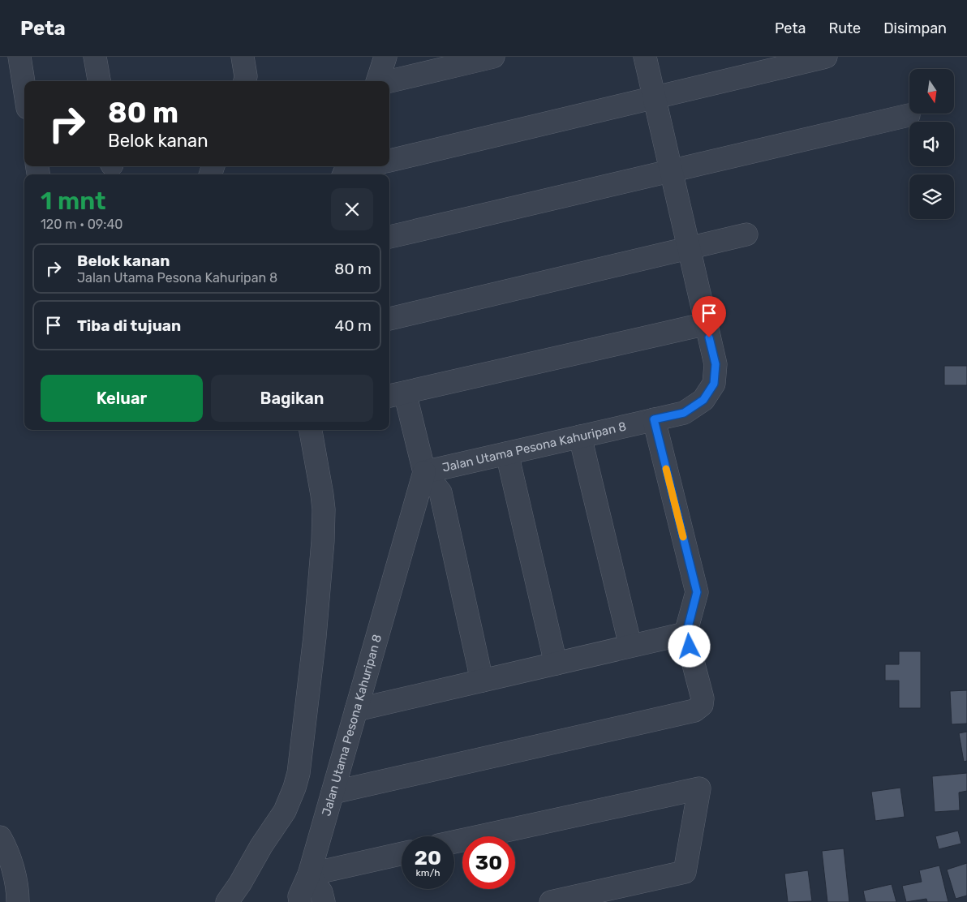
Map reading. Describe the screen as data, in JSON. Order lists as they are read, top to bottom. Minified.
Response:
{"streets":{"street":["Jalan Utama Pesona Kahuripan 8"]},"north":"bottom","page":{"header":"Peta","nav":["Peta","Rute","Disimpan"],"turn":["80 m","Belok kanan"],"heading":["1 mnt","120 m · 09:40"],"list":[{"name":"Belok kanan","note":"Jalan Utama Pesona Kahuripan 8","value":"80 m"},{"name":"Tiba di tujuan","value":"40 m"}],"buttons":["Keluar","Bagikan"],"speed":"20 km/h","limit":"30"}}
